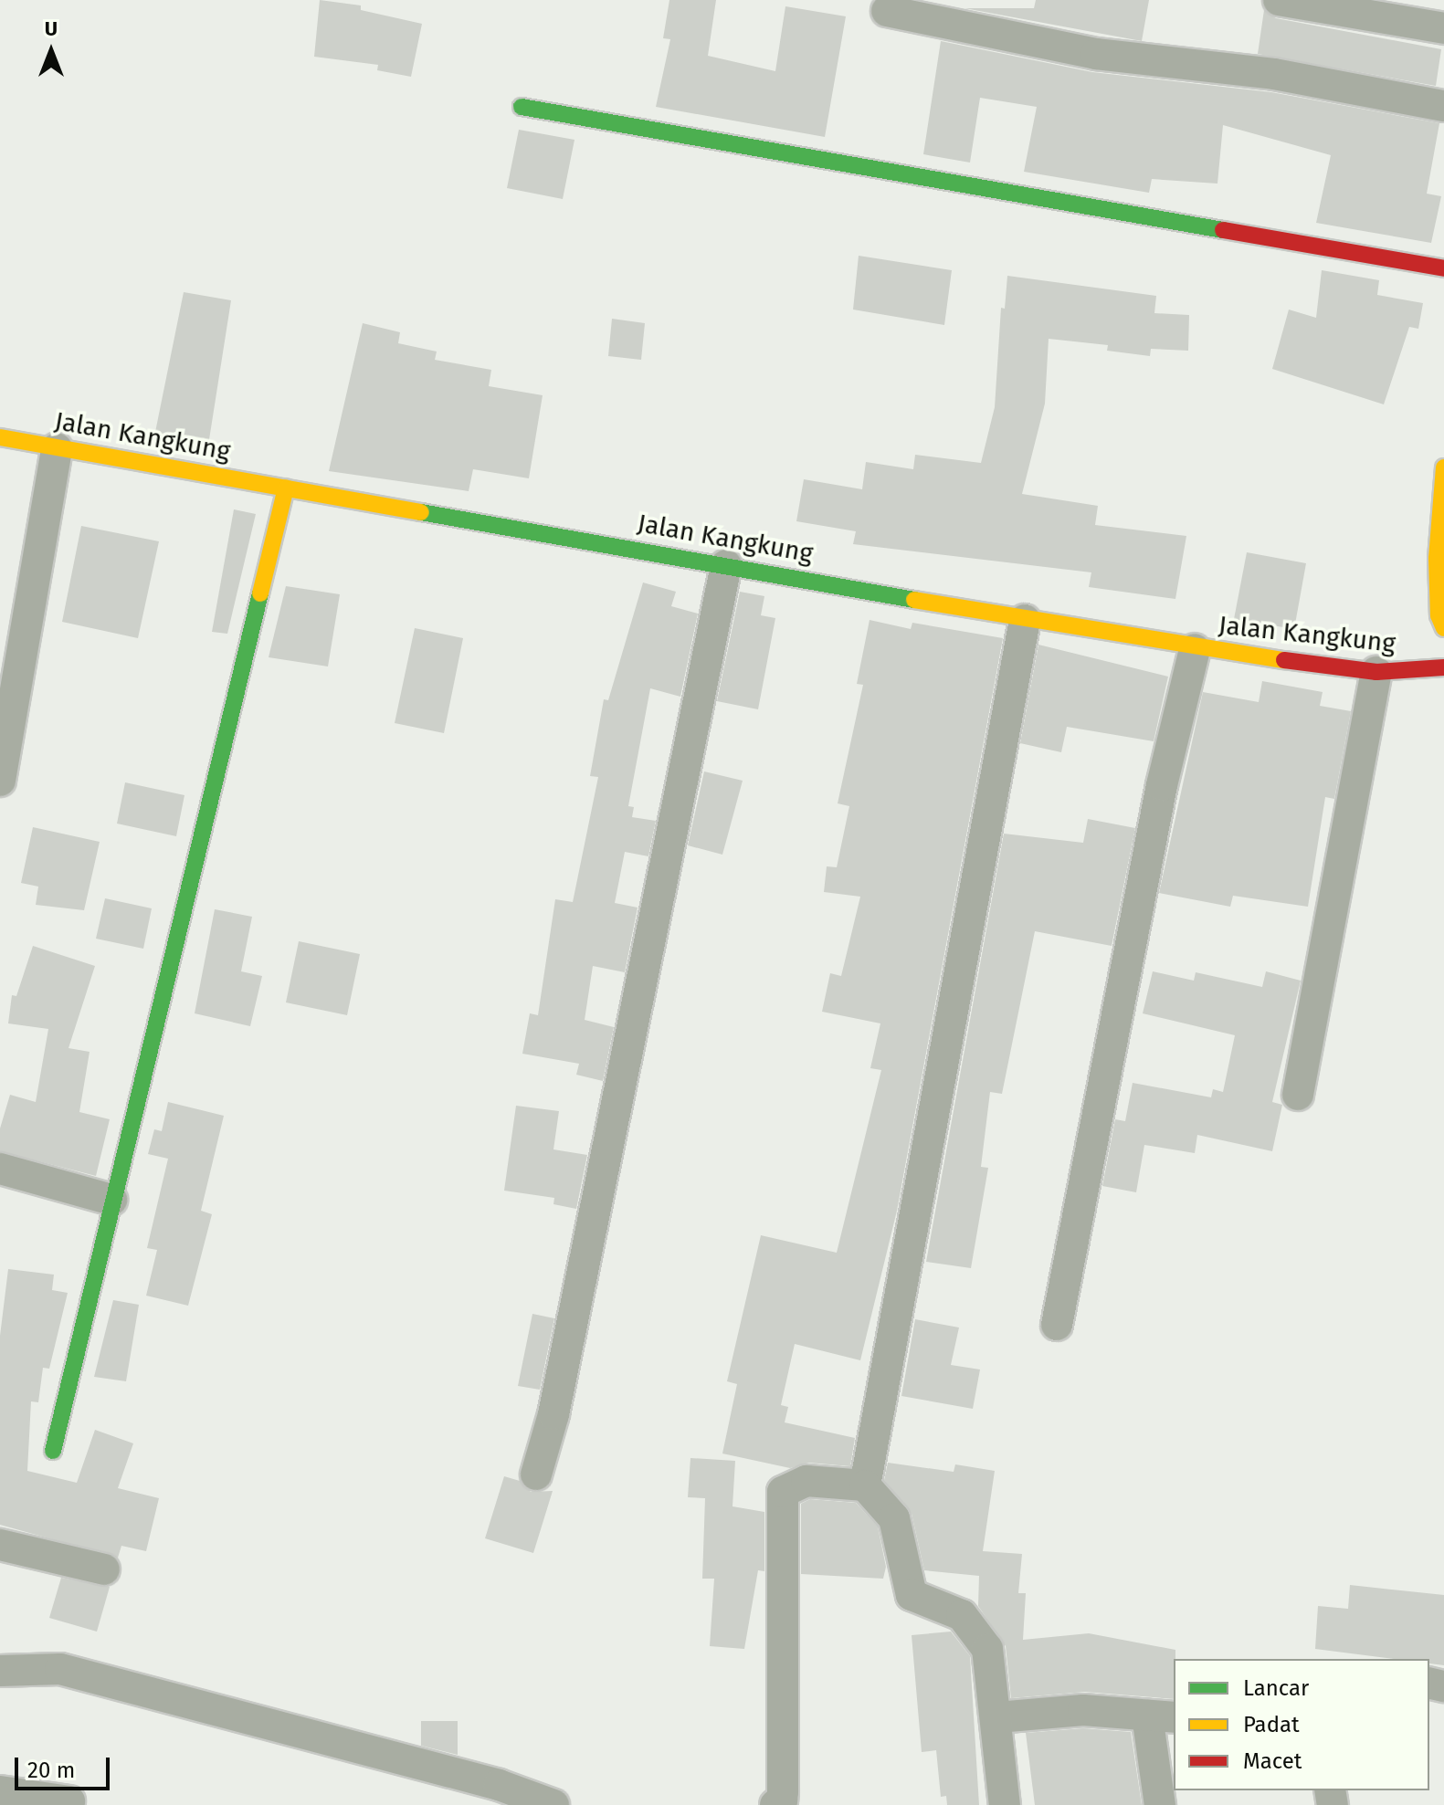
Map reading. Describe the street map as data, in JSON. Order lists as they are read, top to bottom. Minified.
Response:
{"streets":{"street":["Jalan Kangkung"]},"legend":["Lancar","Padat","Macet"],"scale_bar":"20 m","north":"top"}
